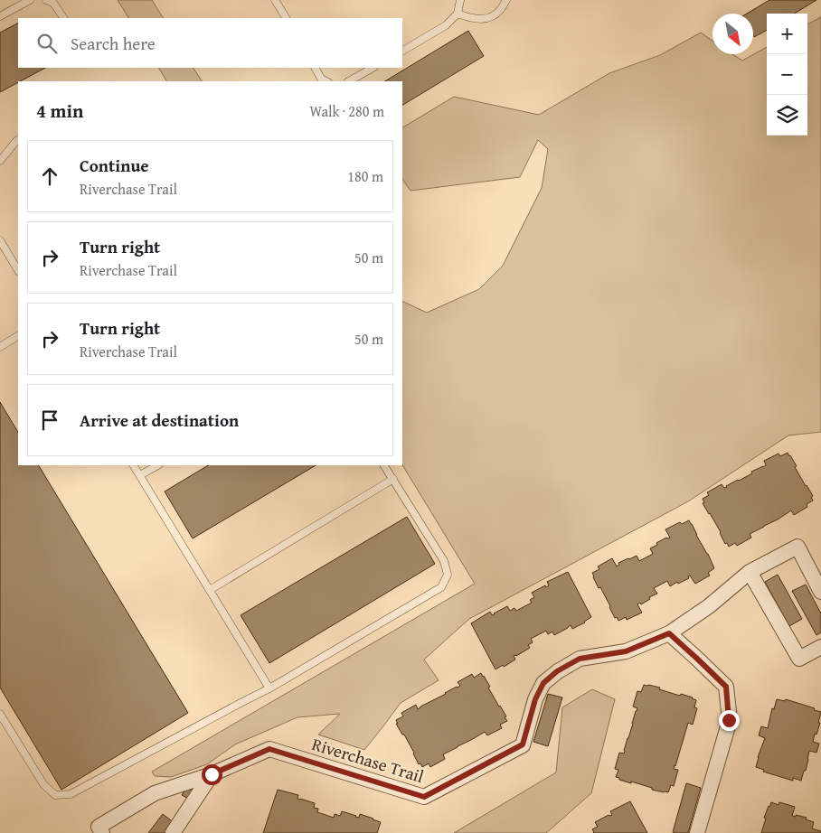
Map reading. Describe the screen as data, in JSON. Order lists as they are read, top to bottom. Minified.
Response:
{"streets":{"street":["Riverchase Trail"]},"north":"bottom right","page":{"map_buttons":["+","−"],"search":"Search here","heading":["4 min","Walk · 280 m"],"list":[["Continue","Riverchase Trail","180 m"],["Turn right","Riverchase Trail","50 m"],["Turn right","Riverchase Trail","50 m"],"Arrive at destination"]}}
